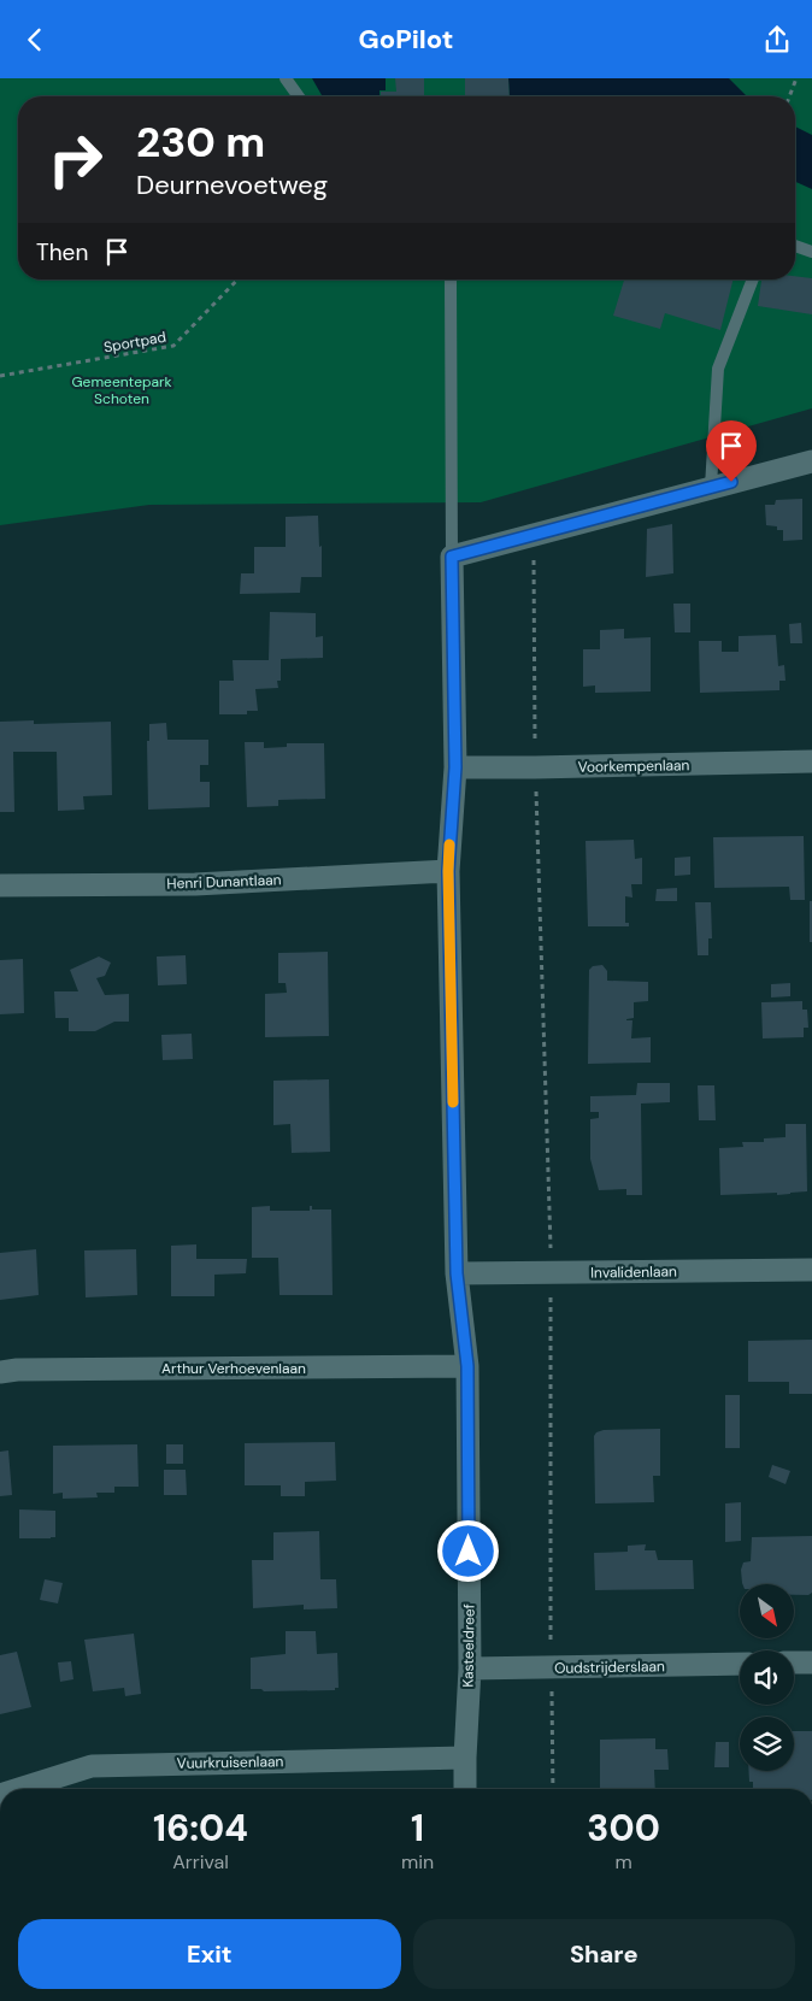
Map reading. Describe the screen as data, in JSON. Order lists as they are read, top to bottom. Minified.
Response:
{"streets":{"street":["Voorkempenlaan","Henri Dunantlaan","Invalidenlaan","Arthur Verhoevenlaan","Kasteeldreef","Oudstrijderslaan","Vuurkruisenlaan"],"path":["Sportpad"]},"crossings":[["Voorkempenlaan","Kasteeldreef"],["Henri Dunantlaan","Kasteeldreef"],["Invalidenlaan","Kasteeldreef"],["Arthur Verhoevenlaan","Kasteeldreef"],["Kasteeldreef","Oudstrijderslaan"],["Kasteeldreef","Vuurkruisenlaan"]],"parks":["Gemeentepark Schoten"],"north":"bottom right","page":{"header":"GoPilot","turn":["230 m","Deurnevoetweg"],"then":"Then","eta":["16:04","Arrival","1","min","300","m"],"buttons":["Exit","Share"]}}
